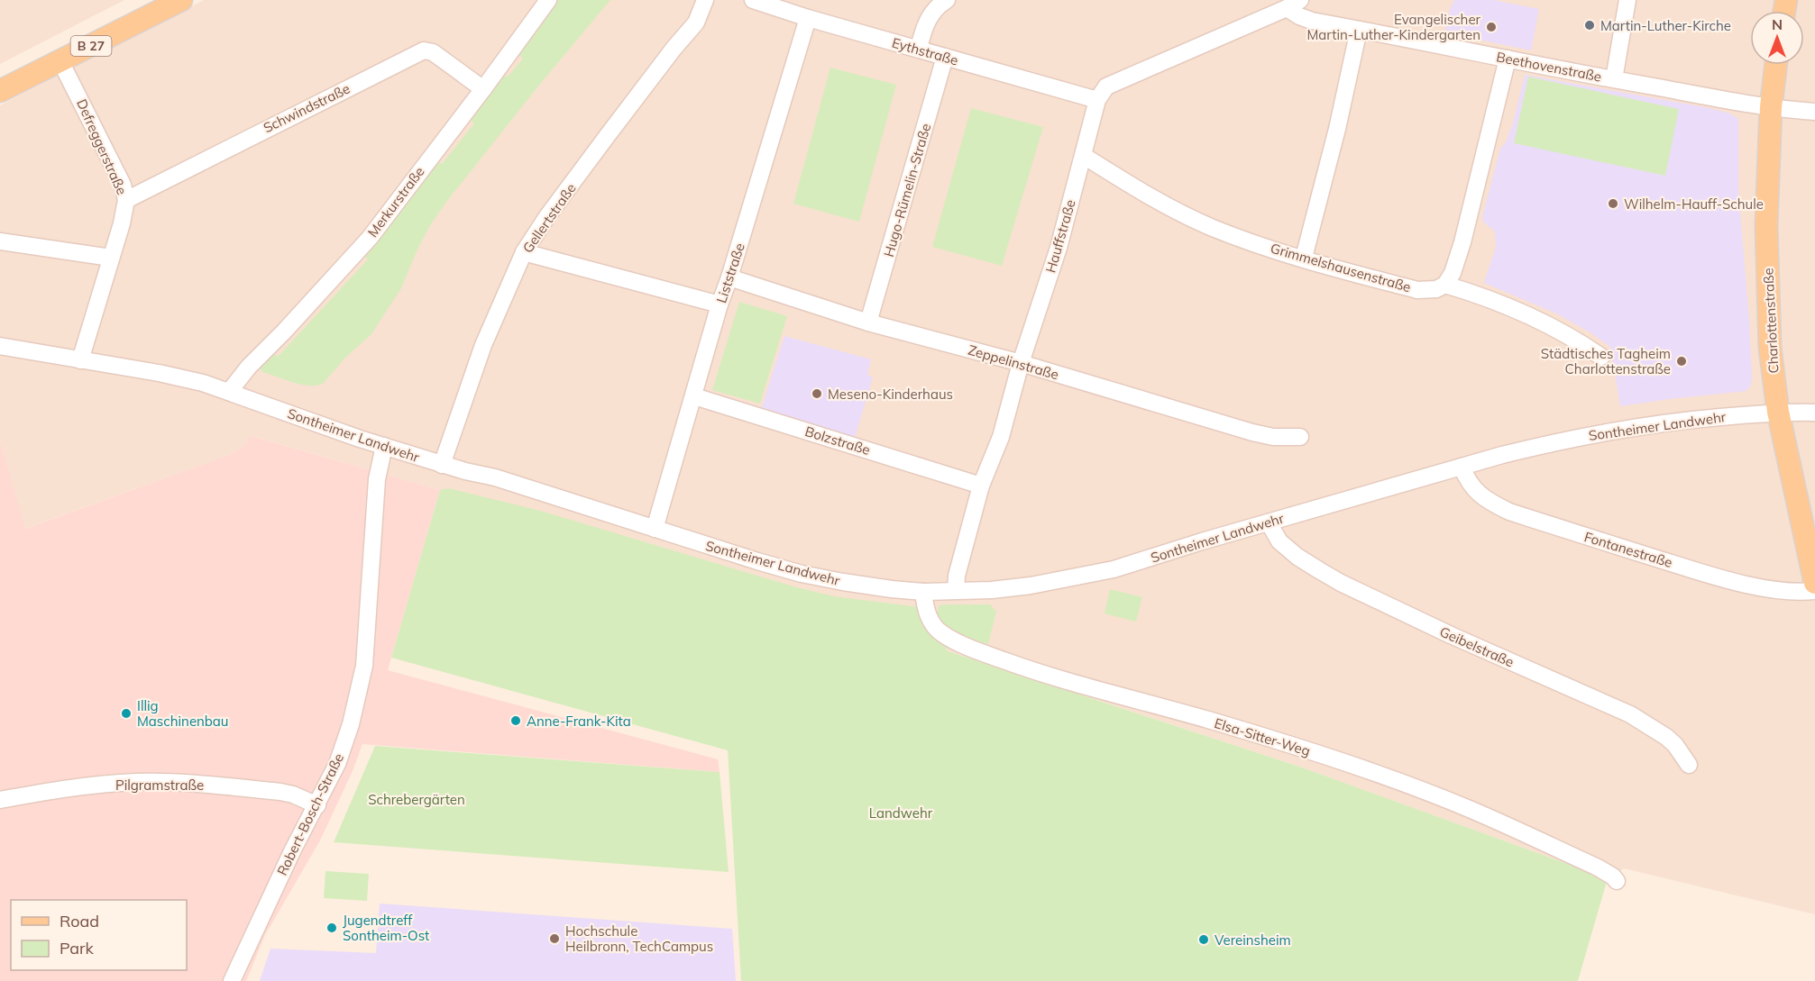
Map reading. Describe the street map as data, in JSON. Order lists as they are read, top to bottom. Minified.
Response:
{"streets":{"main road":["B 27","Charlottenstraße"],"street":["Eythstraße","Beethovenstraße","Schwindstraße","Defreggerstraße","Hugo-Rümelin-Straße","Merkurstraße","Gellertstraße","Hauffstraße","Grimmelshausenstraße","Liststraße","Zeppelinstraße","Sontheimer Landwehr","Bolzstraße","Fontanestraße","Geibelstraße","Elsa-Sitter-Weg","Pilgramstraße","Robert-Bosch-Straße"]},"crossings":[["B 27","Defreggerstraße"],["Eythstraße","Hugo-Rümelin-Straße"],["Eythstraße","Hauffstraße"],["Eythstraße","Liststraße"],["Beethovenstraße","Charlottenstraße"],["Schwindstraße","Defreggerstraße"],["Schwindstraße","Merkurstraße"],["Defreggerstraße","Sontheimer Landwehr"],["Hugo-Rümelin-Straße","Zeppelinstraße"],["Merkurstraße","Sontheimer Landwehr"],["Gellertstraße","Sontheimer Landwehr"],["Hauffstraße","Grimmelshausenstraße"],["Hauffstraße","Zeppelinstraße"],["Hauffstraße","Sontheimer Landwehr"],["Hauffstraße","Bolzstraße"],["Liststraße","Zeppelinstraße"],["Liststraße","Sontheimer Landwehr"],["Liststraße","Bolzstraße"],["Charlottenstraße","Sontheimer Landwehr"],["Sontheimer Landwehr","Fontanestraße"],["Sontheimer Landwehr","Geibelstraße"],["Sontheimer Landwehr","Elsa-Sitter-Weg"],["Sontheimer Landwehr","Robert-Bosch-Straße"],["Pilgramstraße","Robert-Bosch-Straße"]],"parks":["Schrebergärten","Landwehr"],"places":["Martin-Luther-Kirche","Evangelischer Martin-Luther-Kindergarten","Wilhelm-Hauff-Schule","Städtisches Tagheim Charlottenstraße","Meseno-Kinderhaus","Illig Maschinenbau","Anne-Frank-Kita","Jugendtreff Sontheim-Ost","Hochschule Heilbronn, TechCampus","Vereinsheim"],"legend":["Road","Park"],"north":"top"}
